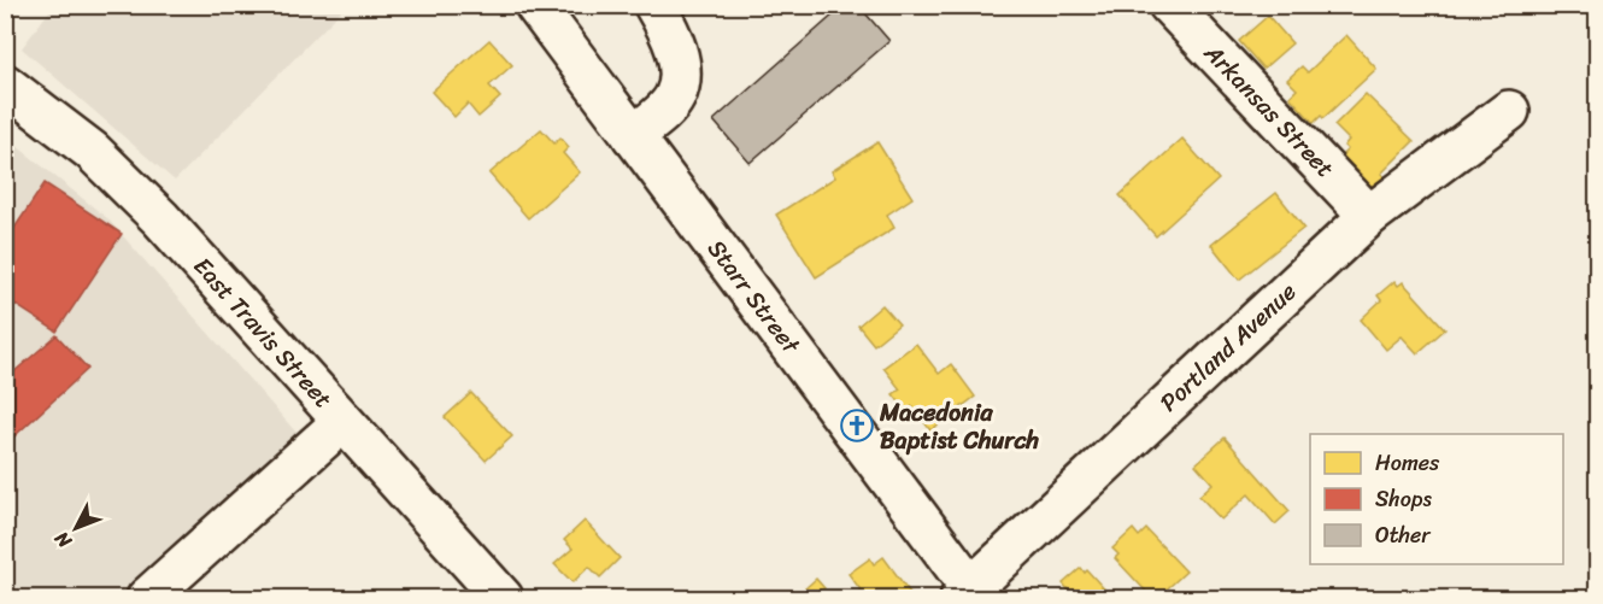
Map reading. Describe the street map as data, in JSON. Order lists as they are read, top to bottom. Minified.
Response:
{"streets":{"street":["Arkansas Street","Starr Street","East Travis Street","Portland Avenue"]},"crossings":[["Arkansas Street","Portland Avenue"],["Starr Street","Portland Avenue"]],"places":{"church":["Macedonia Baptist Church"]},"legend":["Homes","Shops","Other"],"north":"bottom left"}
